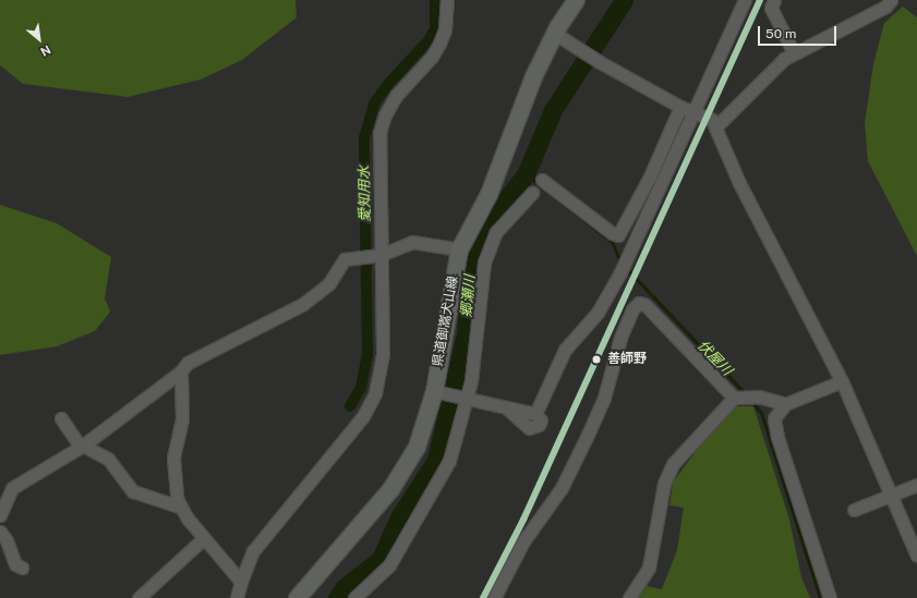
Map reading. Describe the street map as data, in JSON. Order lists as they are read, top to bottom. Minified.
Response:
{"streets":{"main road":["県道御嵩犬山線"]},"water":["愛知用水","郷瀬川","伏屋川"],"places":["善師野"],"scale_bar":"50 m","north":"bottom right"}
